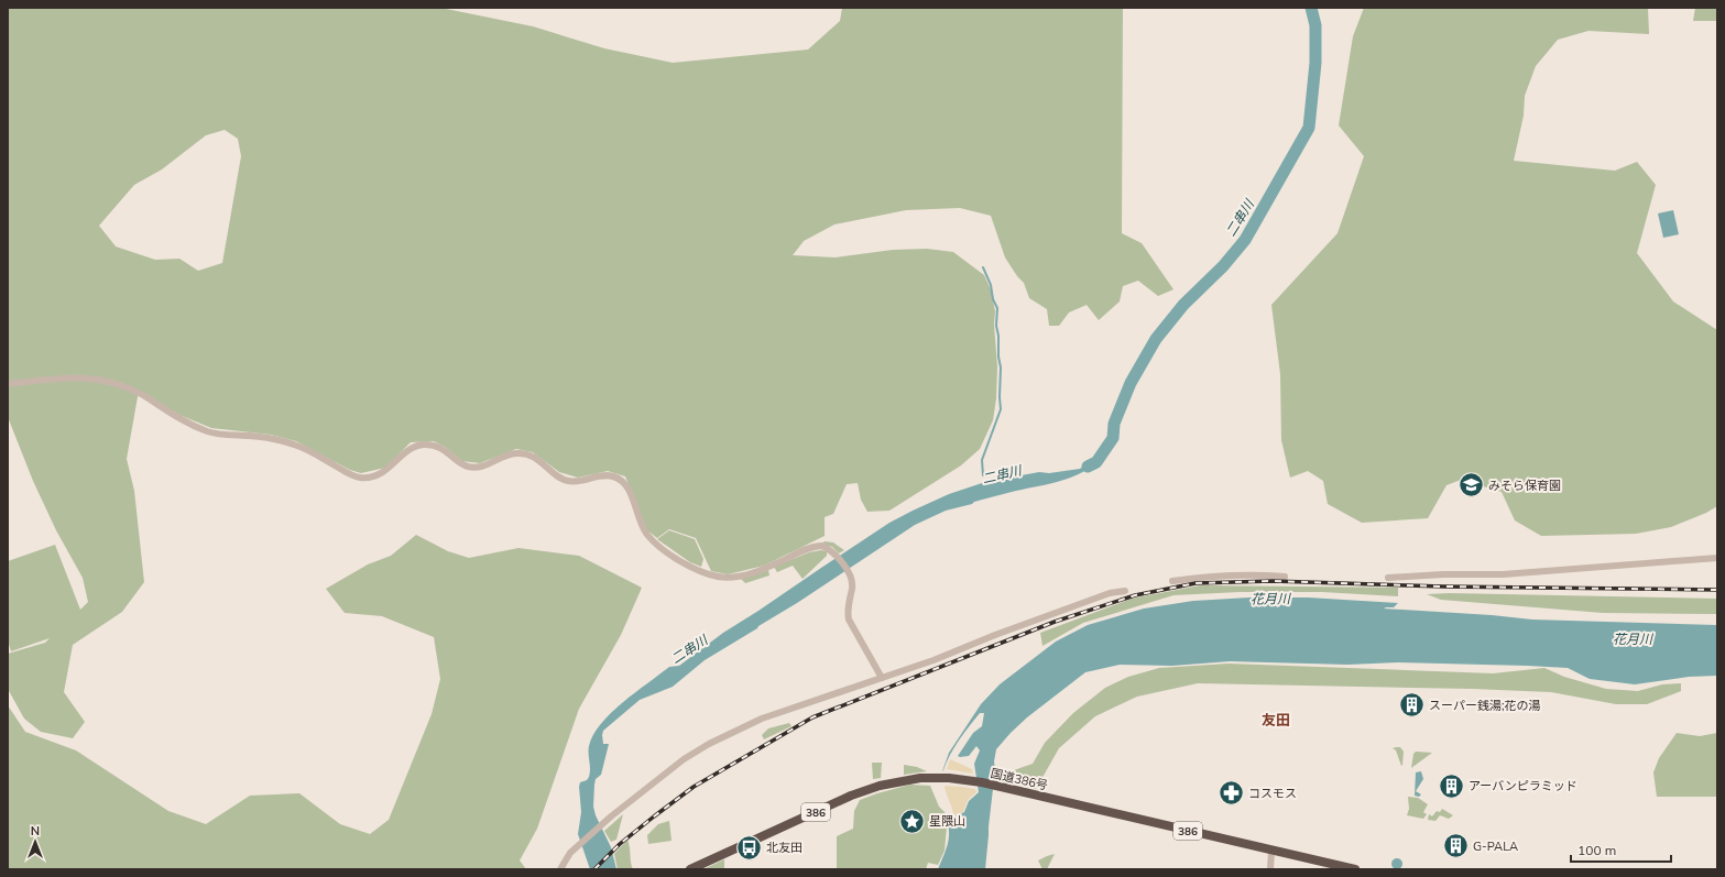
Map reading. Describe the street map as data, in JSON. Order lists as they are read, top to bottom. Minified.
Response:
{"streets":{"highway":["国道386号","386"]},"districts":["友田"],"water":["二串川","花月川"],"places":{"school or university":["みそら保育園"],"building":["スーパー銭湯;花の湯","アーバンピラミッド","G-PALA"],"pharmacy":["コスモス"],"place":["星隈山"],"bus stop":["北友田"]},"scale_bar":"100 m","north":"top"}
